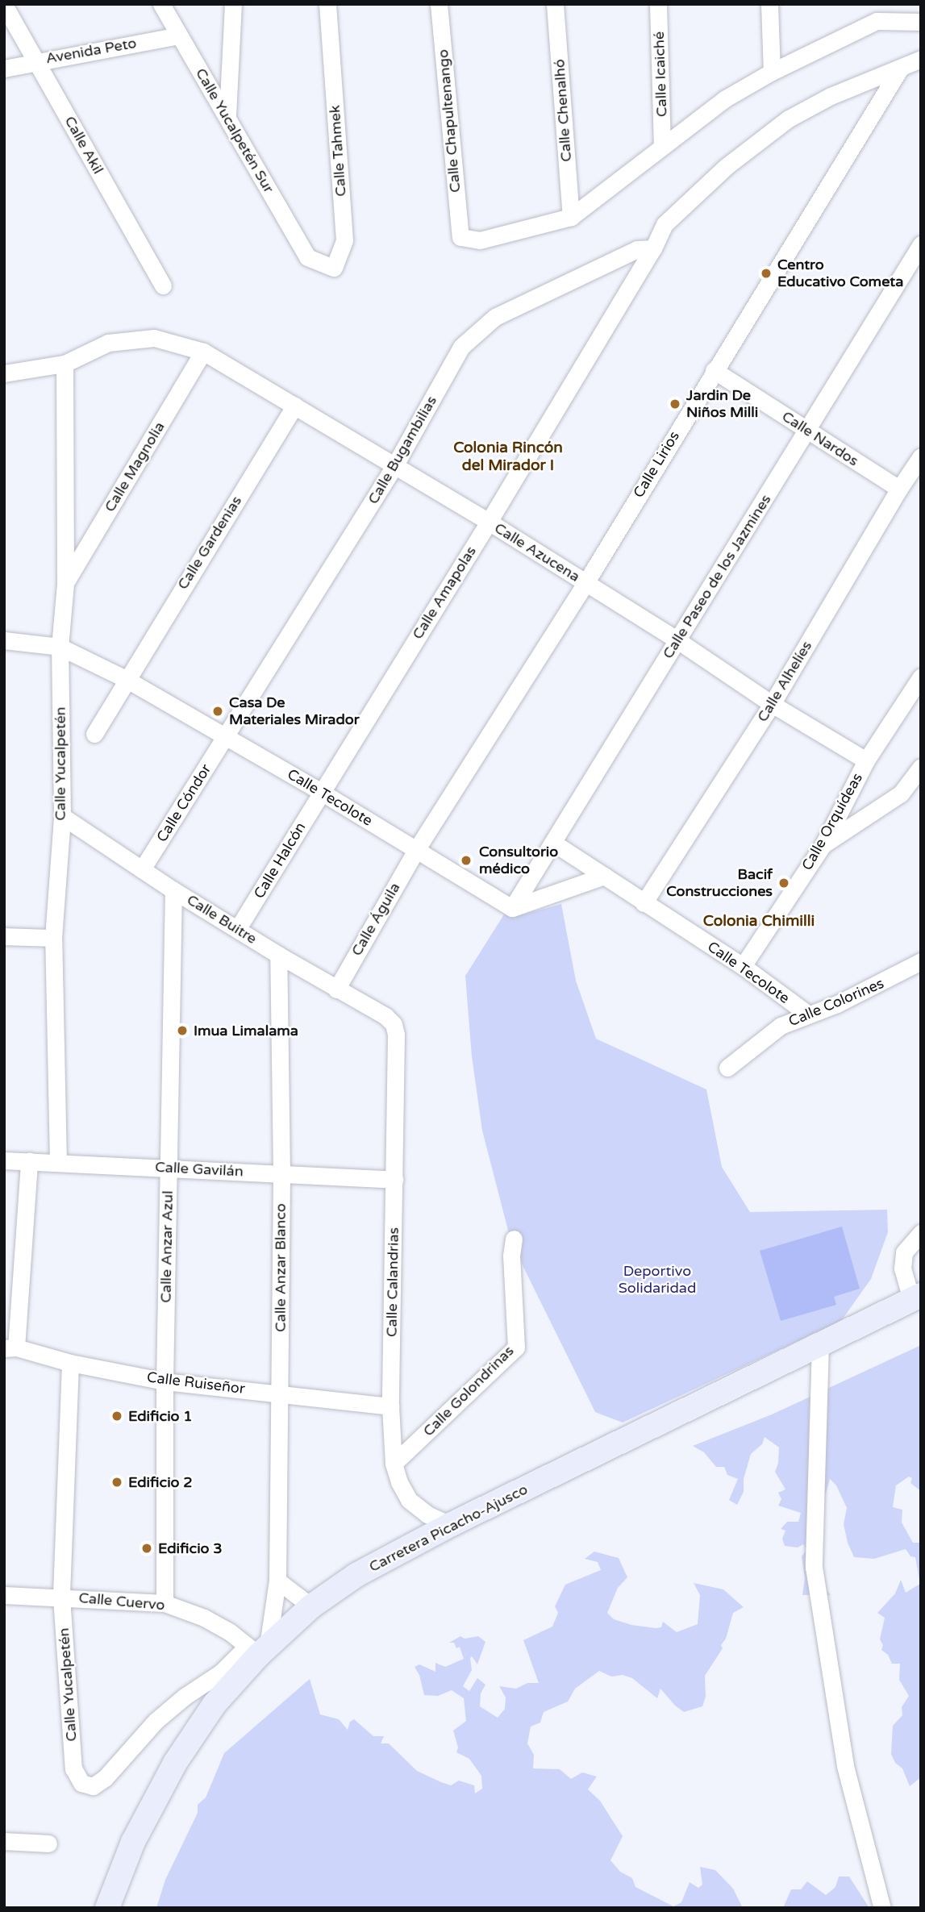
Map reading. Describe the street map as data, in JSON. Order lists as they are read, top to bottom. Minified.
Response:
{"streets":{"main road":["Carretera Picacho-Ajusco"],"street":["Avenida Peto","Calle Icaiché","Calle Chenalhó","Calle Chapultenango","Calle Yucalpetén Sur","Calle Akil","Calle Tahmek","Calle Nardos","Calle Bugambilias","Calle Lirios","Calle Magnolia","Calle Gardenias","Calle Azucena","Calle Paseo de los Jazmines","Calle Amapolas","Calle Alhelíes","Calle Yucalpetén","Calle Tecolote","Calle Cóndor","Calle Orquídeas","Calle Halcón","Calle Buitre","Calle Águila","Calle Colorines","Calle Gavilán","Calle Anzar Azul","Calle Anzar Blanco","Calle Calandrias","Calle Ruiseñor","Calle Golondrinas","Calle Cuervo"]},"crossings":[["Avenida Peto","Calle Yucalpetén Sur"],["Avenida Peto","Calle Akil"],["Calle Chenalhó","Calle Chapultenango"],["Calle Yucalpetén Sur","Calle Tahmek"],["Calle Nardos","Calle Lirios"],["Calle Nardos","Calle Paseo de los Jazmines"],["Calle Nardos","Calle Alhelíes"],["Calle Bugambilias","Calle Azucena"],["Calle Bugambilias","Calle Amapolas"],["Calle Bugambilias","Calle Tecolote"],["Calle Bugambilias","Calle Cóndor"],["Calle Lirios","Calle Azucena"],["Calle Lirios","Calle Amapolas"],["Calle Lirios","Calle Tecolote"],["Calle Lirios","Calle Águila"],["Calle Magnolia","Calle Azucena"],["Calle Magnolia","Calle Yucalpetén"],["Calle Gardenias","Calle Azucena"],["Calle Gardenias","Calle Tecolote"],["Calle Azucena","Calle Paseo de los Jazmines"],["Calle Azucena","Calle Amapolas"],["Calle Azucena","Calle Alhelíes"],["Calle Azucena","Calle Yucalpetén"],["Calle Azucena","Calle Orquídeas"],["Calle Paseo de los Jazmines","Calle Tecolote"],["Calle Amapolas","Calle Tecolote"],["Calle Amapolas","Calle Halcón"],["Calle Alhelíes","Calle Tecolote"],["Calle Yucalpetén","Calle Tecolote"],["Calle Yucalpetén","Calle Buitre"],["Calle Yucalpetén","Calle Gavilán"],["Calle Yucalpetén","Calle Anzar Blanco"],["Calle Yucalpetén","Calle Ruiseñor"],["Calle Yucalpetén","Carretera Picacho-Ajusco"],["Calle Yucalpetén","Calle Cuervo"],["Calle Tecolote","Calle Cóndor"],["Calle Tecolote","Calle Orquídeas"],["Calle Tecolote","Calle Halcón"],["Calle Tecolote","Calle Águila"],["Calle Tecolote","Calle Colorines"],["Calle Cóndor","Calle Buitre"],["Calle Halcón","Calle Buitre"],["Calle Buitre","Calle Águila"],["Calle Buitre","Calle Anzar Azul"],["Calle Buitre","Calle Anzar Blanco"],["Calle Buitre","Calle Calandrias"],["Calle Gavilán","Calle Anzar Azul"],["Calle Gavilán","Calle Anzar Blanco"],["Calle Gavilán","Calle Calandrias"],["Calle Anzar Azul","Calle Ruiseñor"],["Calle Anzar Azul","Calle Cuervo"],["Calle Anzar Blanco","Calle Ruiseñor"],["Calle Anzar Blanco","Carretera Picacho-Ajusco"],["Calle Anzar Blanco","Calle Cuervo"],["Calle Calandrias","Calle Ruiseñor"],["Calle Calandrias","Calle Golondrinas"],["Calle Calandrias","Carretera Picacho-Ajusco"],["Carretera Picacho-Ajusco","Calle Cuervo"]],"districts":["Colonia Rincón del Mirador I","Colonia Chimilli"],"parks":["Deportivo Solidaridad"],"places":["Centro Educativo Cometa","Jardin De Niños Milli","Casa De Materiales Mirador","Consultorio médico","Bacif Construcciones","Imua Limalama","Edificio 1","Edificio 2","Edificio 3"]}
